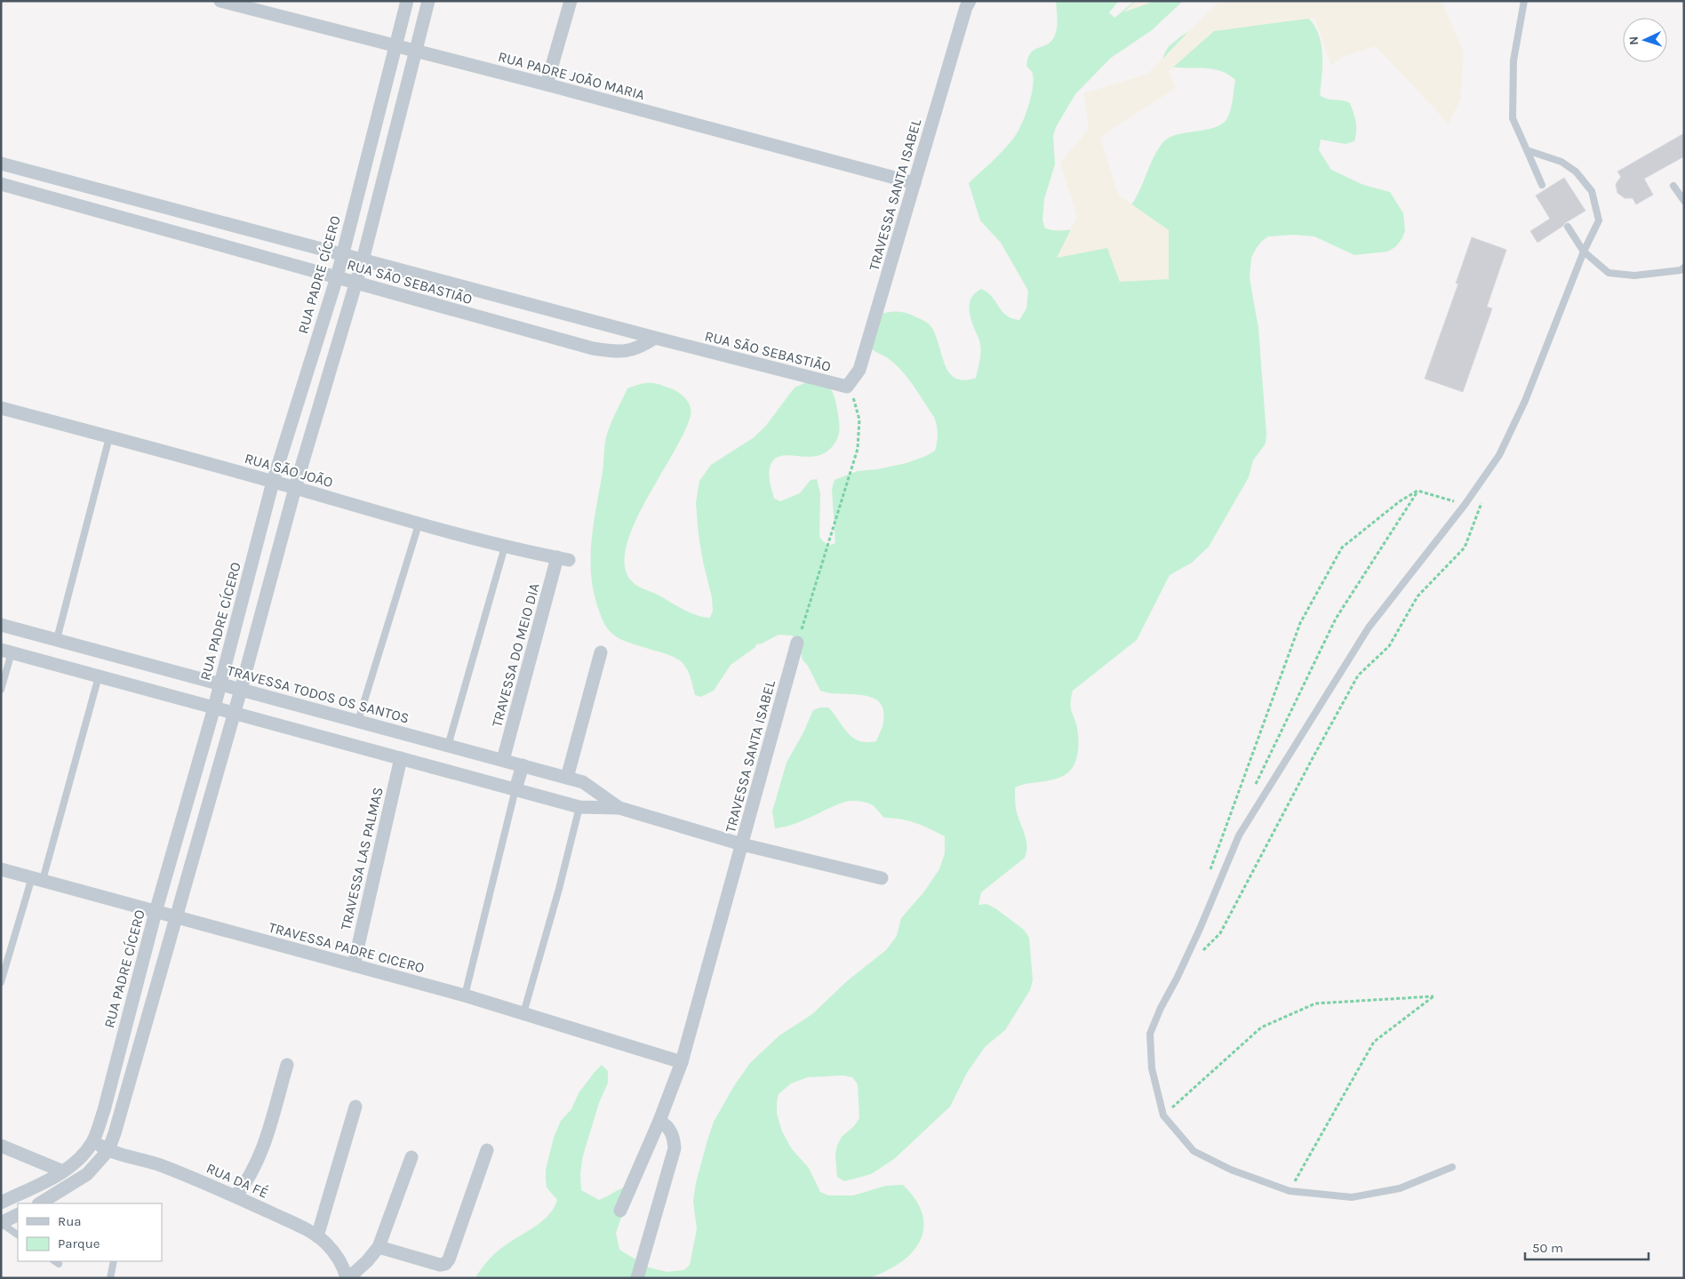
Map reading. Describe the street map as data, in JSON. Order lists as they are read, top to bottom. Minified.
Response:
{"streets":{"street":["RUA PADRE JOÃO MARIA","TRAVESSA SANTA ISABEL","RUA PADRE CÍCERO","RUA SÃO SEBASTIÃO","RUA SÃO JOÃO","TRAVESSA DO MEIO DIA","TRAVESSA TODOS OS SANTOS","TRAVESSA LAS PALMAS","TRAVESSA PADRE CICERO","RUA DA FÉ"]},"crossings":[["RUA PADRE JOÃO MARIA","TRAVESSA SANTA ISABEL"],["RUA PADRE JOÃO MARIA","RUA PADRE CÍCERO"],["TRAVESSA SANTA ISABEL","RUA SÃO SEBASTIÃO"],["TRAVESSA SANTA ISABEL","TRAVESSA TODOS OS SANTOS"],["TRAVESSA SANTA ISABEL","TRAVESSA PADRE CICERO"],["RUA PADRE CÍCERO","RUA SÃO SEBASTIÃO"],["RUA PADRE CÍCERO","RUA SÃO JOÃO"],["RUA PADRE CÍCERO","TRAVESSA TODOS OS SANTOS"],["RUA PADRE CÍCERO","TRAVESSA PADRE CICERO"],["RUA PADRE CÍCERO","RUA DA FÉ"],["RUA SÃO JOÃO","TRAVESSA DO MEIO DIA"],["TRAVESSA DO MEIO DIA","TRAVESSA TODOS OS SANTOS"],["TRAVESSA TODOS OS SANTOS","TRAVESSA LAS PALMAS"],["TRAVESSA LAS PALMAS","TRAVESSA PADRE CICERO"]],"legend":["Rua","Parque"],"scale_bar":"50 m","north":"left"}
